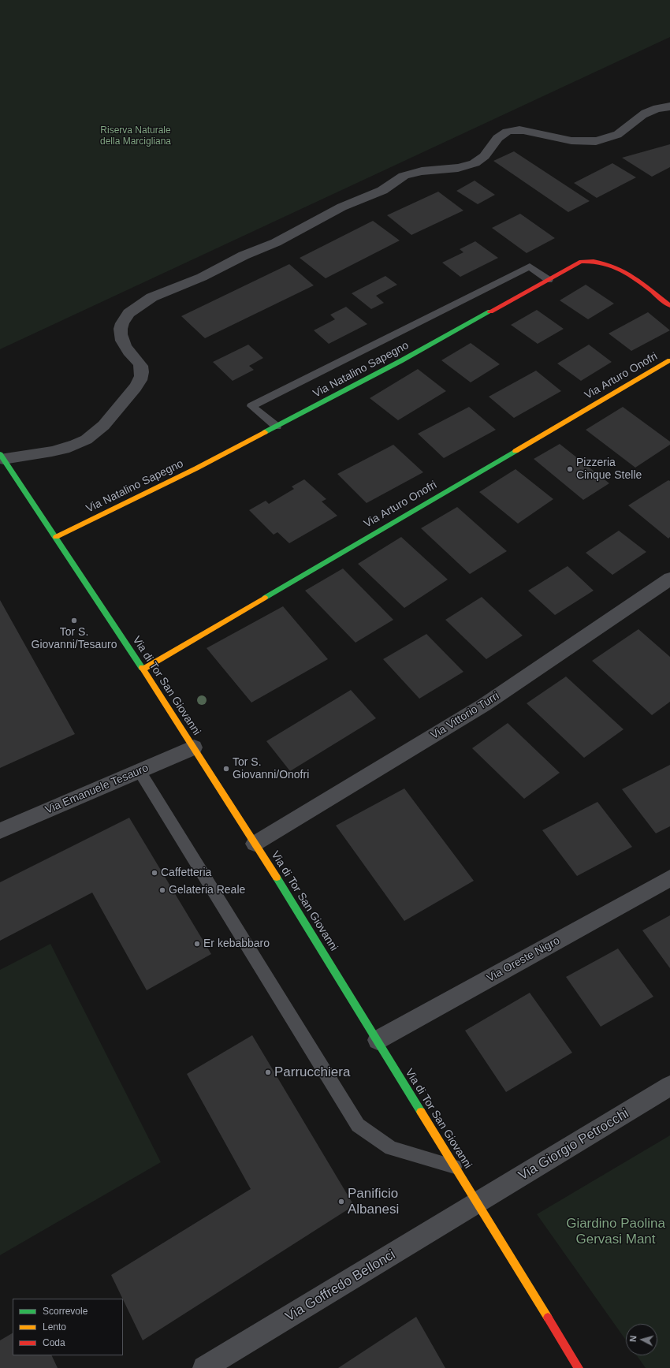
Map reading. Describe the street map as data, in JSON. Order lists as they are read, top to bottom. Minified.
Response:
{"streets":{"street":["Via Natalino Sapegno","Via Arturo Onofri","Via di Tor San Giovanni","Via Vittorio Turri","Via Emanuele Tesauro","Via Oreste Nigro","Via Giorgio Petrocchi","Via Goffredo Bellonci"]},"crossings":[["Via Natalino Sapegno","Via di Tor San Giovanni"],["Via Arturo Onofri","Via di Tor San Giovanni"],["Via di Tor San Giovanni","Via Vittorio Turri"],["Via di Tor San Giovanni","Via Emanuele Tesauro"],["Via di Tor San Giovanni","Via Oreste Nigro"],["Via di Tor San Giovanni","Via Giorgio Petrocchi"],["Via di Tor San Giovanni","Via Goffredo Bellonci"],["Via Giorgio Petrocchi","Via Goffredo Bellonci"]],"parks":["Riserva Naturale della Marcigliana","Giardino Paolina Gervasi Mant"],"places":["Pizzeria Cinque Stelle","Tor S. Giovanni/Tesauro","Tor S. Giovanni/Onofri","Caffetteria","Gelateria Reale","Er kebabbaro","Parrucchiera","Panificio Albanesi"],"legend":["Scorrevole","Lento","Coda"],"north":"left"}
